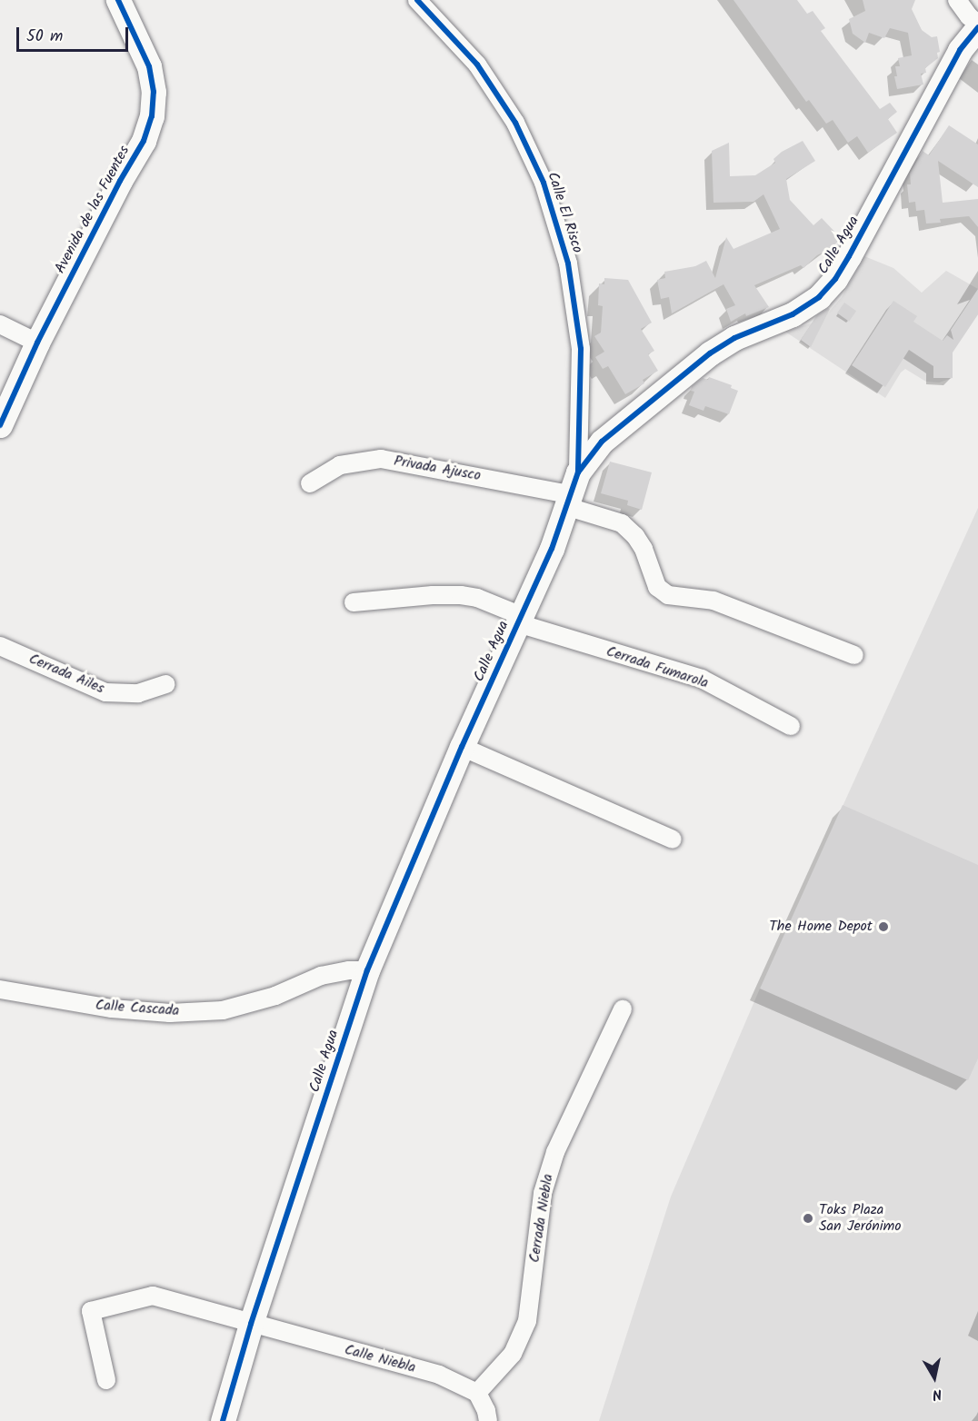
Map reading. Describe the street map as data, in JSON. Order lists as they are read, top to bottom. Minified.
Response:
{"streets":{"street":["Avenida de las Fuentes","Calle El Risco","Calle Agua","Privada Ajusco","Cerrada Fumarola","Cerrada Ailes","Calle Cascada","Cerrada Niebla","Calle Niebla"]},"crossings":[["Calle El Risco","Calle Agua"],["Calle El Risco","Privada Ajusco"],["Calle Agua","Privada Ajusco"],["Calle Agua","Cerrada Fumarola"],["Calle Agua","Calle Cascada"],["Calle Agua","Calle Niebla"],["Cerrada Niebla","Calle Niebla"]],"places":["The Home Depot","Toks Plaza San Jerónimo"],"scale_bar":"50 m","north":"bottom"}
